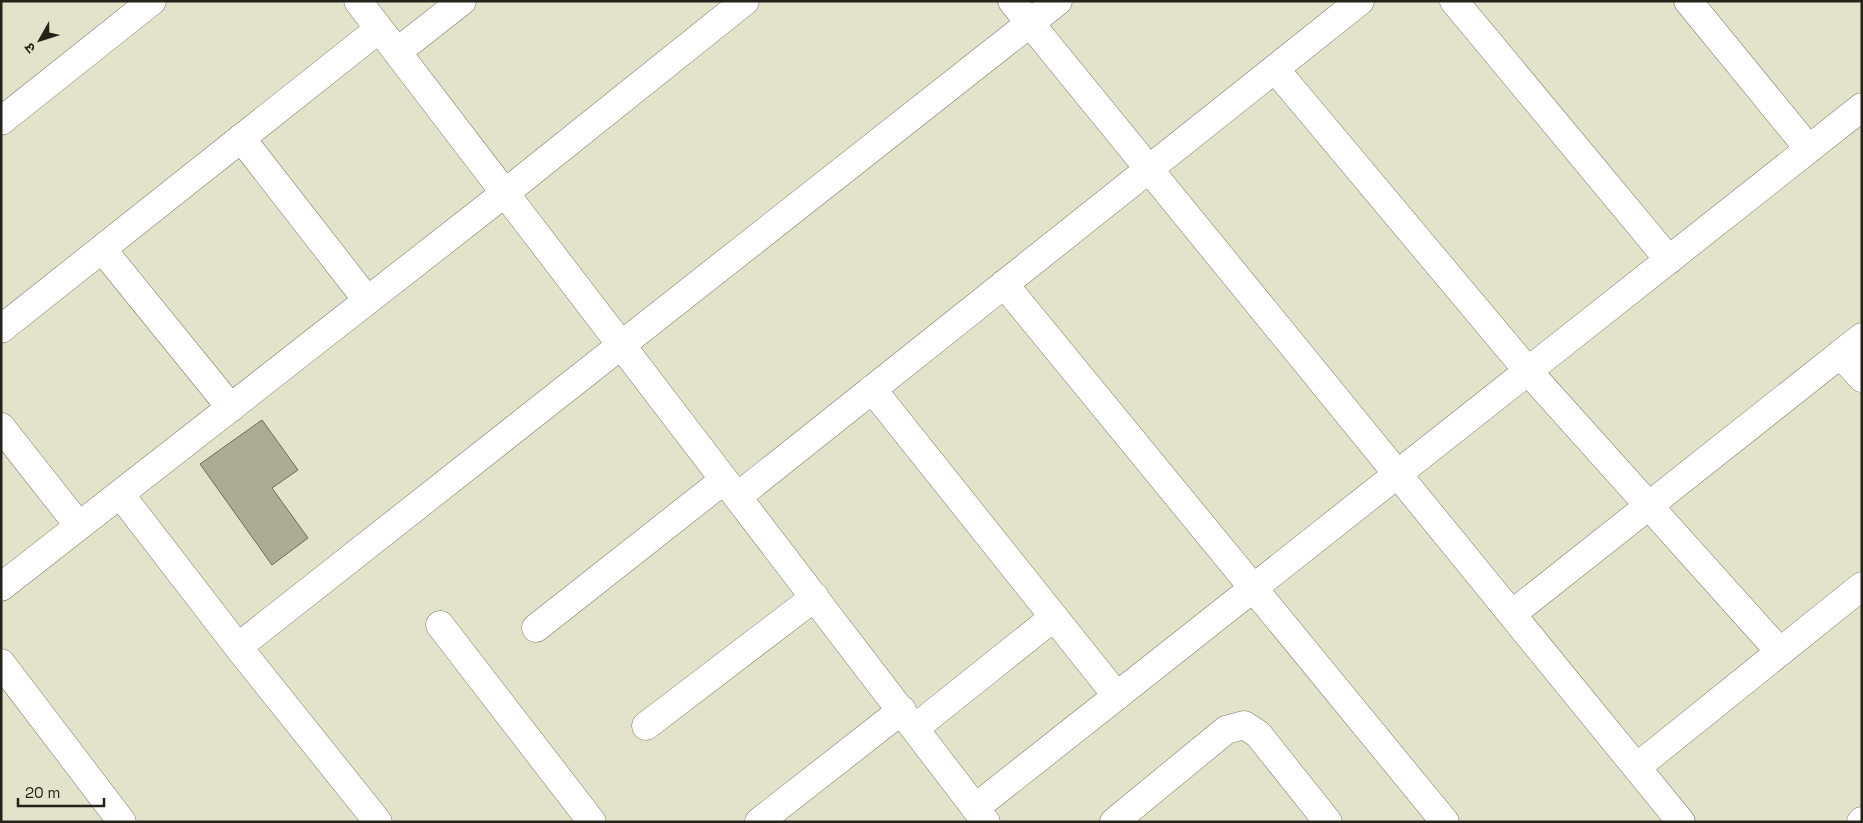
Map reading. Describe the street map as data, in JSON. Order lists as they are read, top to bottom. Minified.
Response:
{"scale_bar":"20 m","north":"bottom left"}
